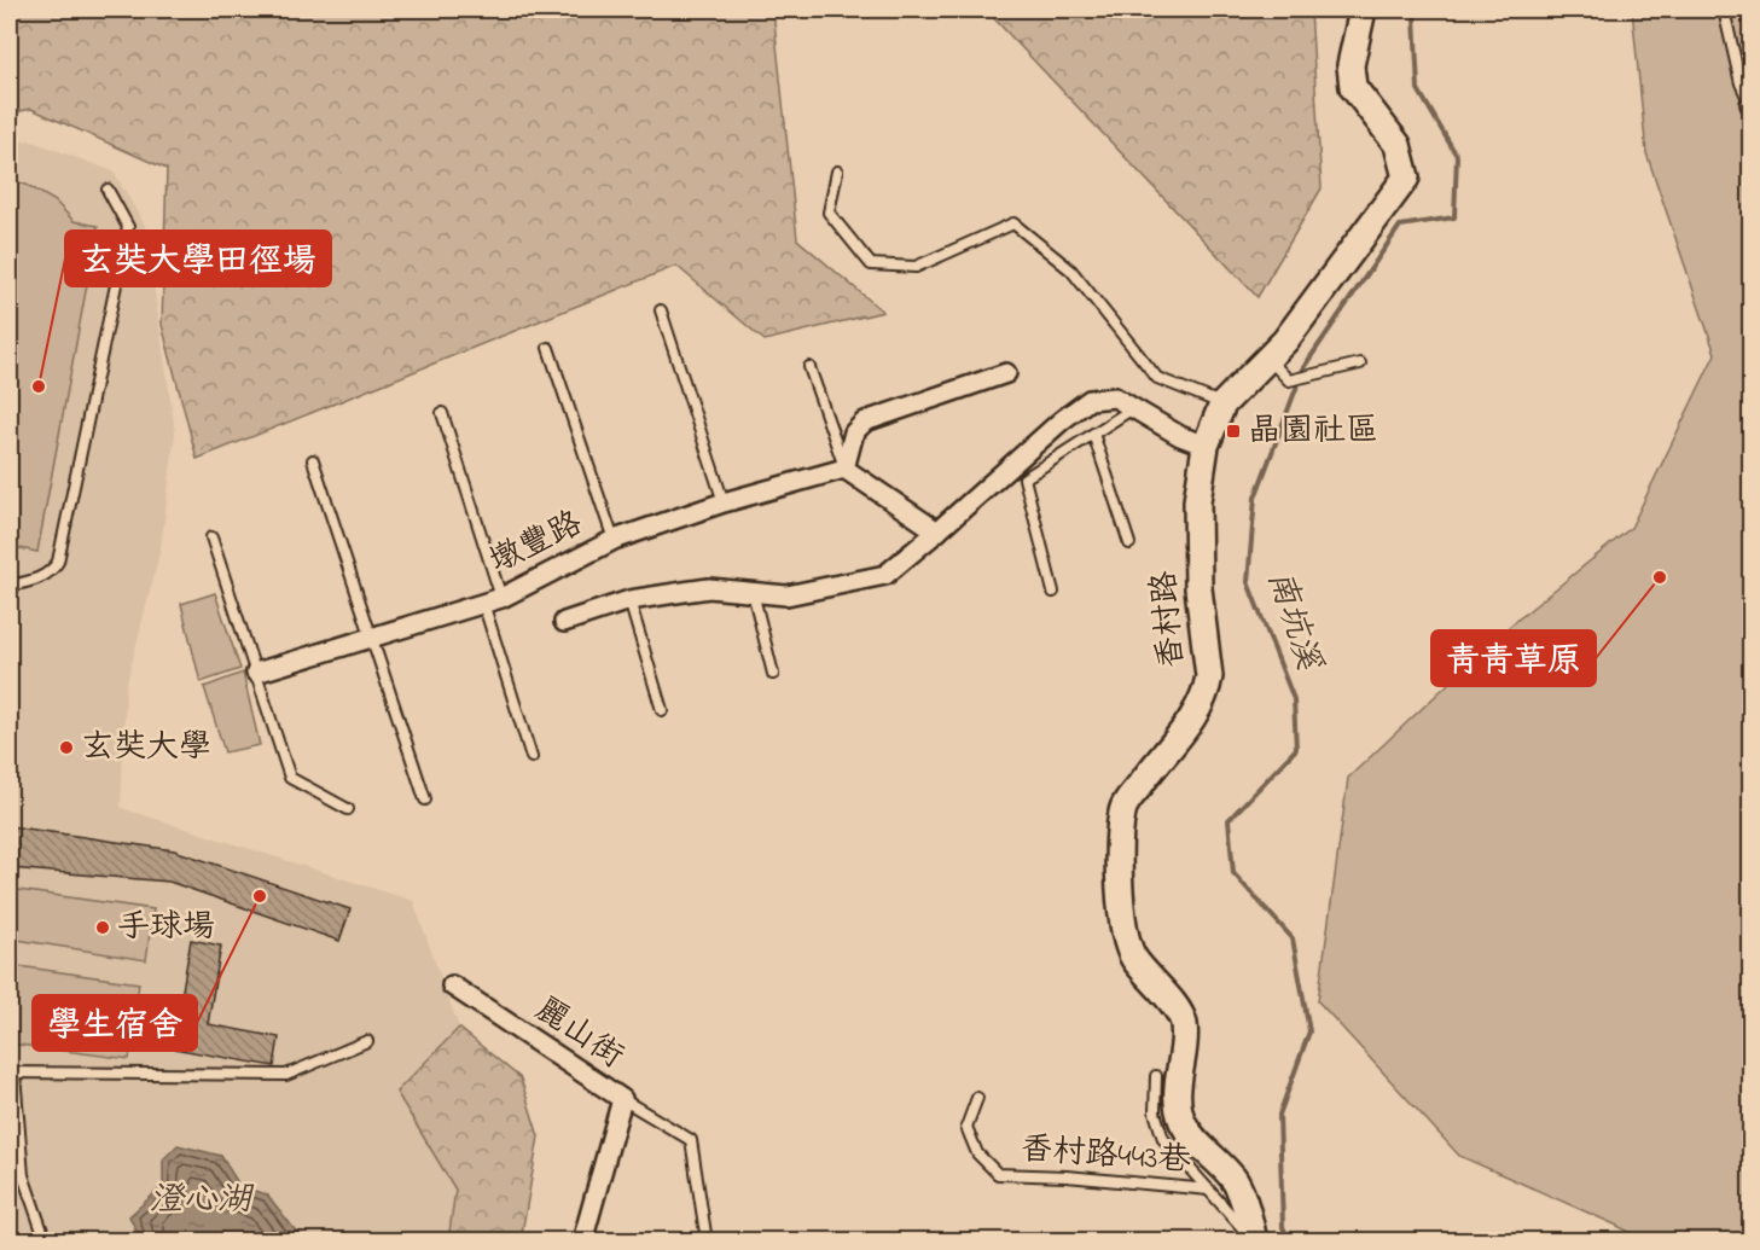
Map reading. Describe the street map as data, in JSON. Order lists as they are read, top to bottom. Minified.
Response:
{"streets":{"street":["墩豐路","香村路","麗山街"],"lane":["香村路443巷"]},"crossings":[["香村路","香村路443巷"]],"water":["南坑溪","澄心湖"],"places":{"other":["玄奘大學田徑場","青青草原","玄奘大學","學生宿舍","手球場"],"transit":["晶園社區"]}}
